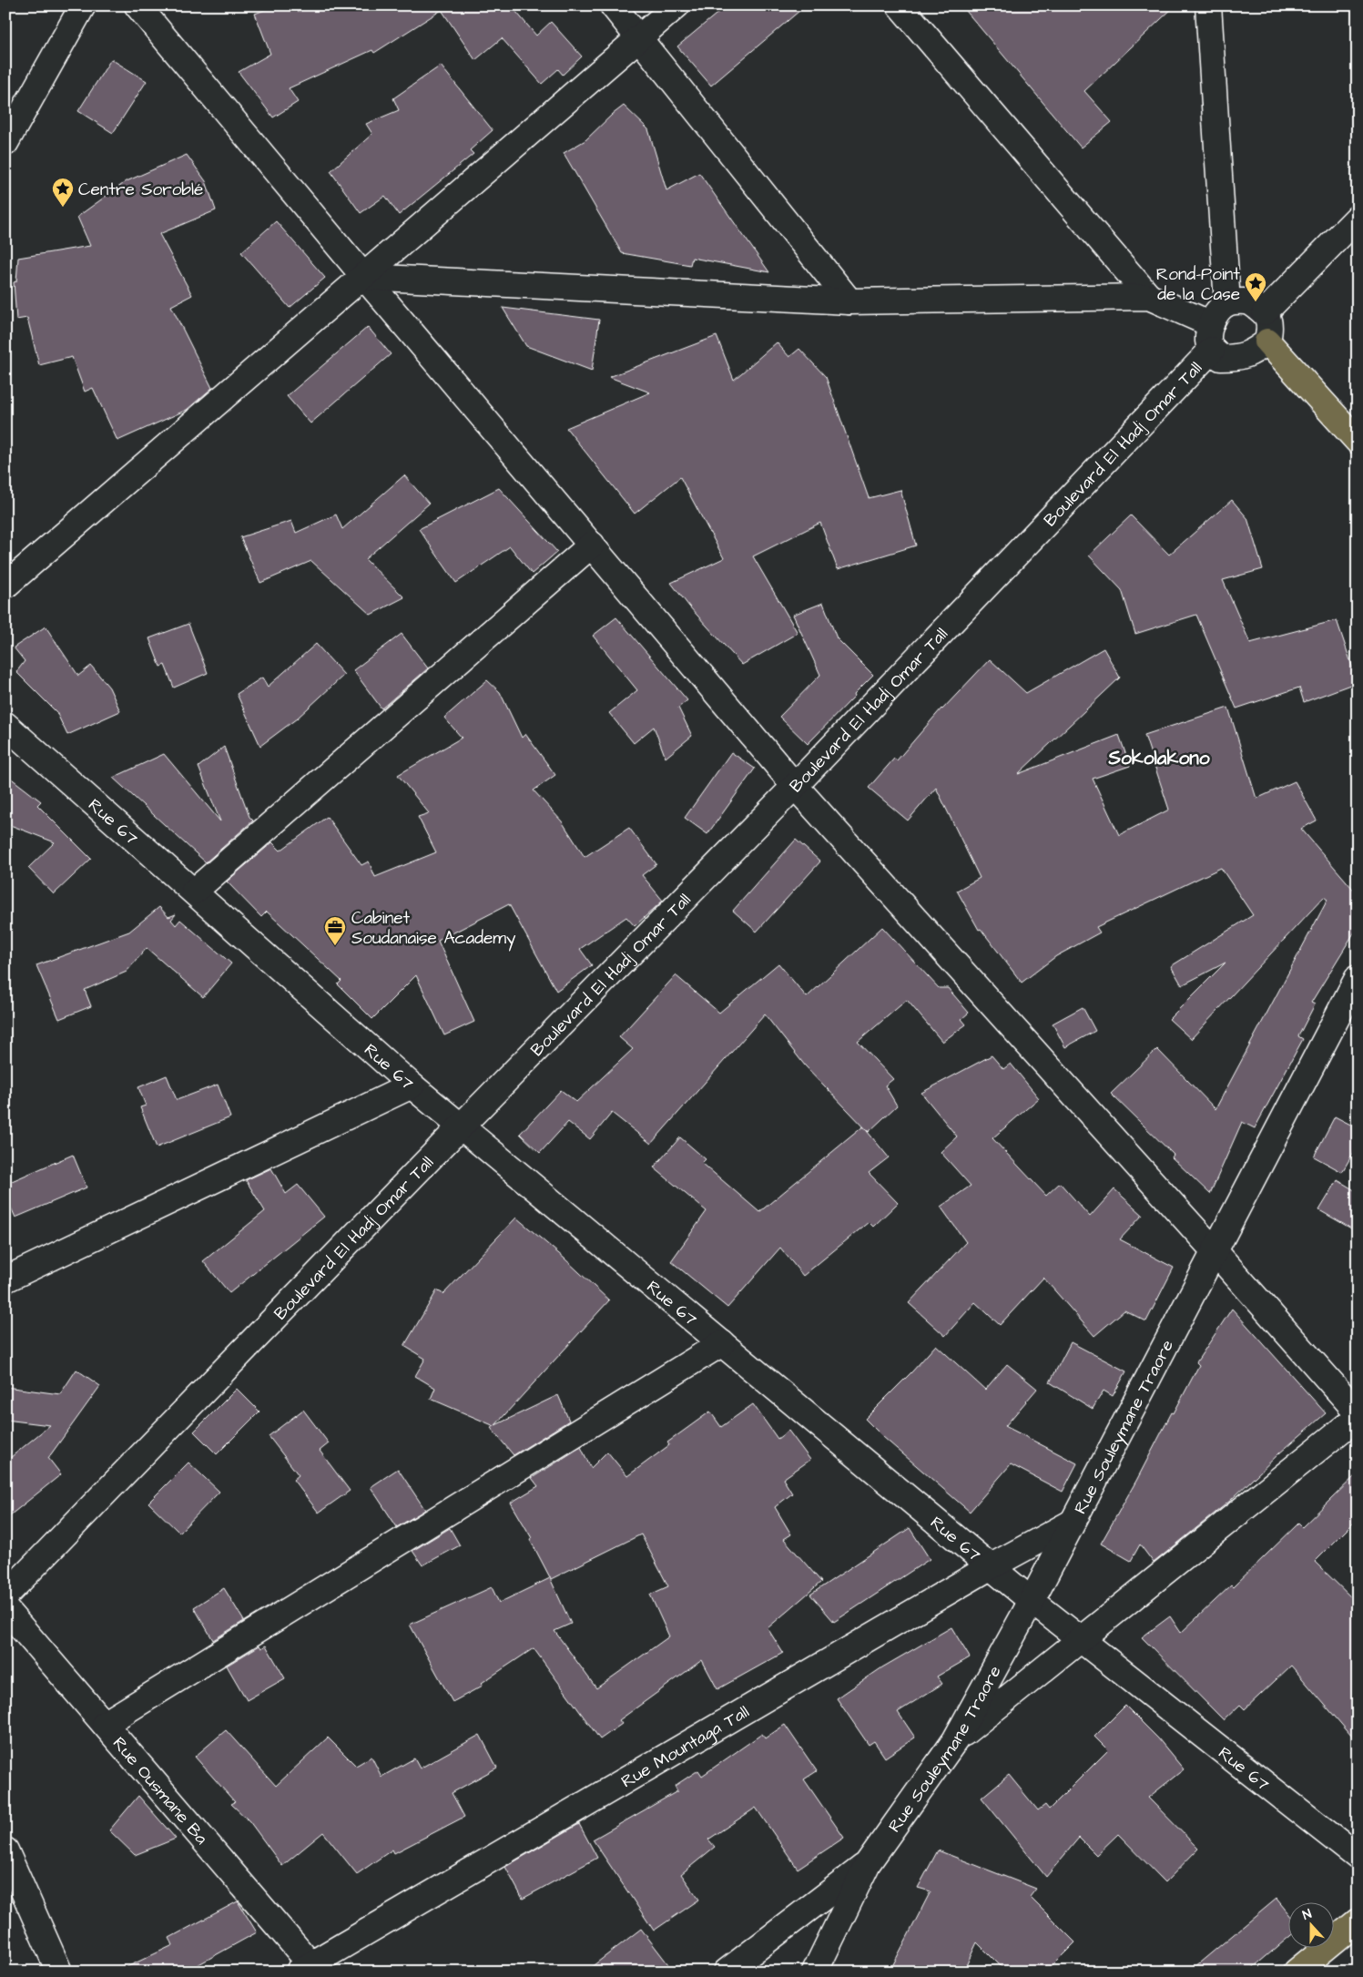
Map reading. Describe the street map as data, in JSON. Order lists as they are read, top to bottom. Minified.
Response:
{"streets":{"street":["Boulevard El Hadj Omar Tall","Rue 67","Rue Souleymane Traore","Rue Mountaga Tall","Rue Ousmane Ba"]},"crossings":[["Boulevard El Hadj Omar Tall","Rue 67"],["Rue 67","Rue Souleymane Traore"],["Rue 67","Rue Mountaga Tall"],["Rue Souleymane Traore","Rue Mountaga Tall"],["Rue Mountaga Tall","Rue Ousmane Ba"]],"districts":["Sokolakono"],"places":{"place":["Centre Soroblé","Rond-Point de la Case"],"office":["Cabinet Soudanaise Academy"]},"north":"top"}
